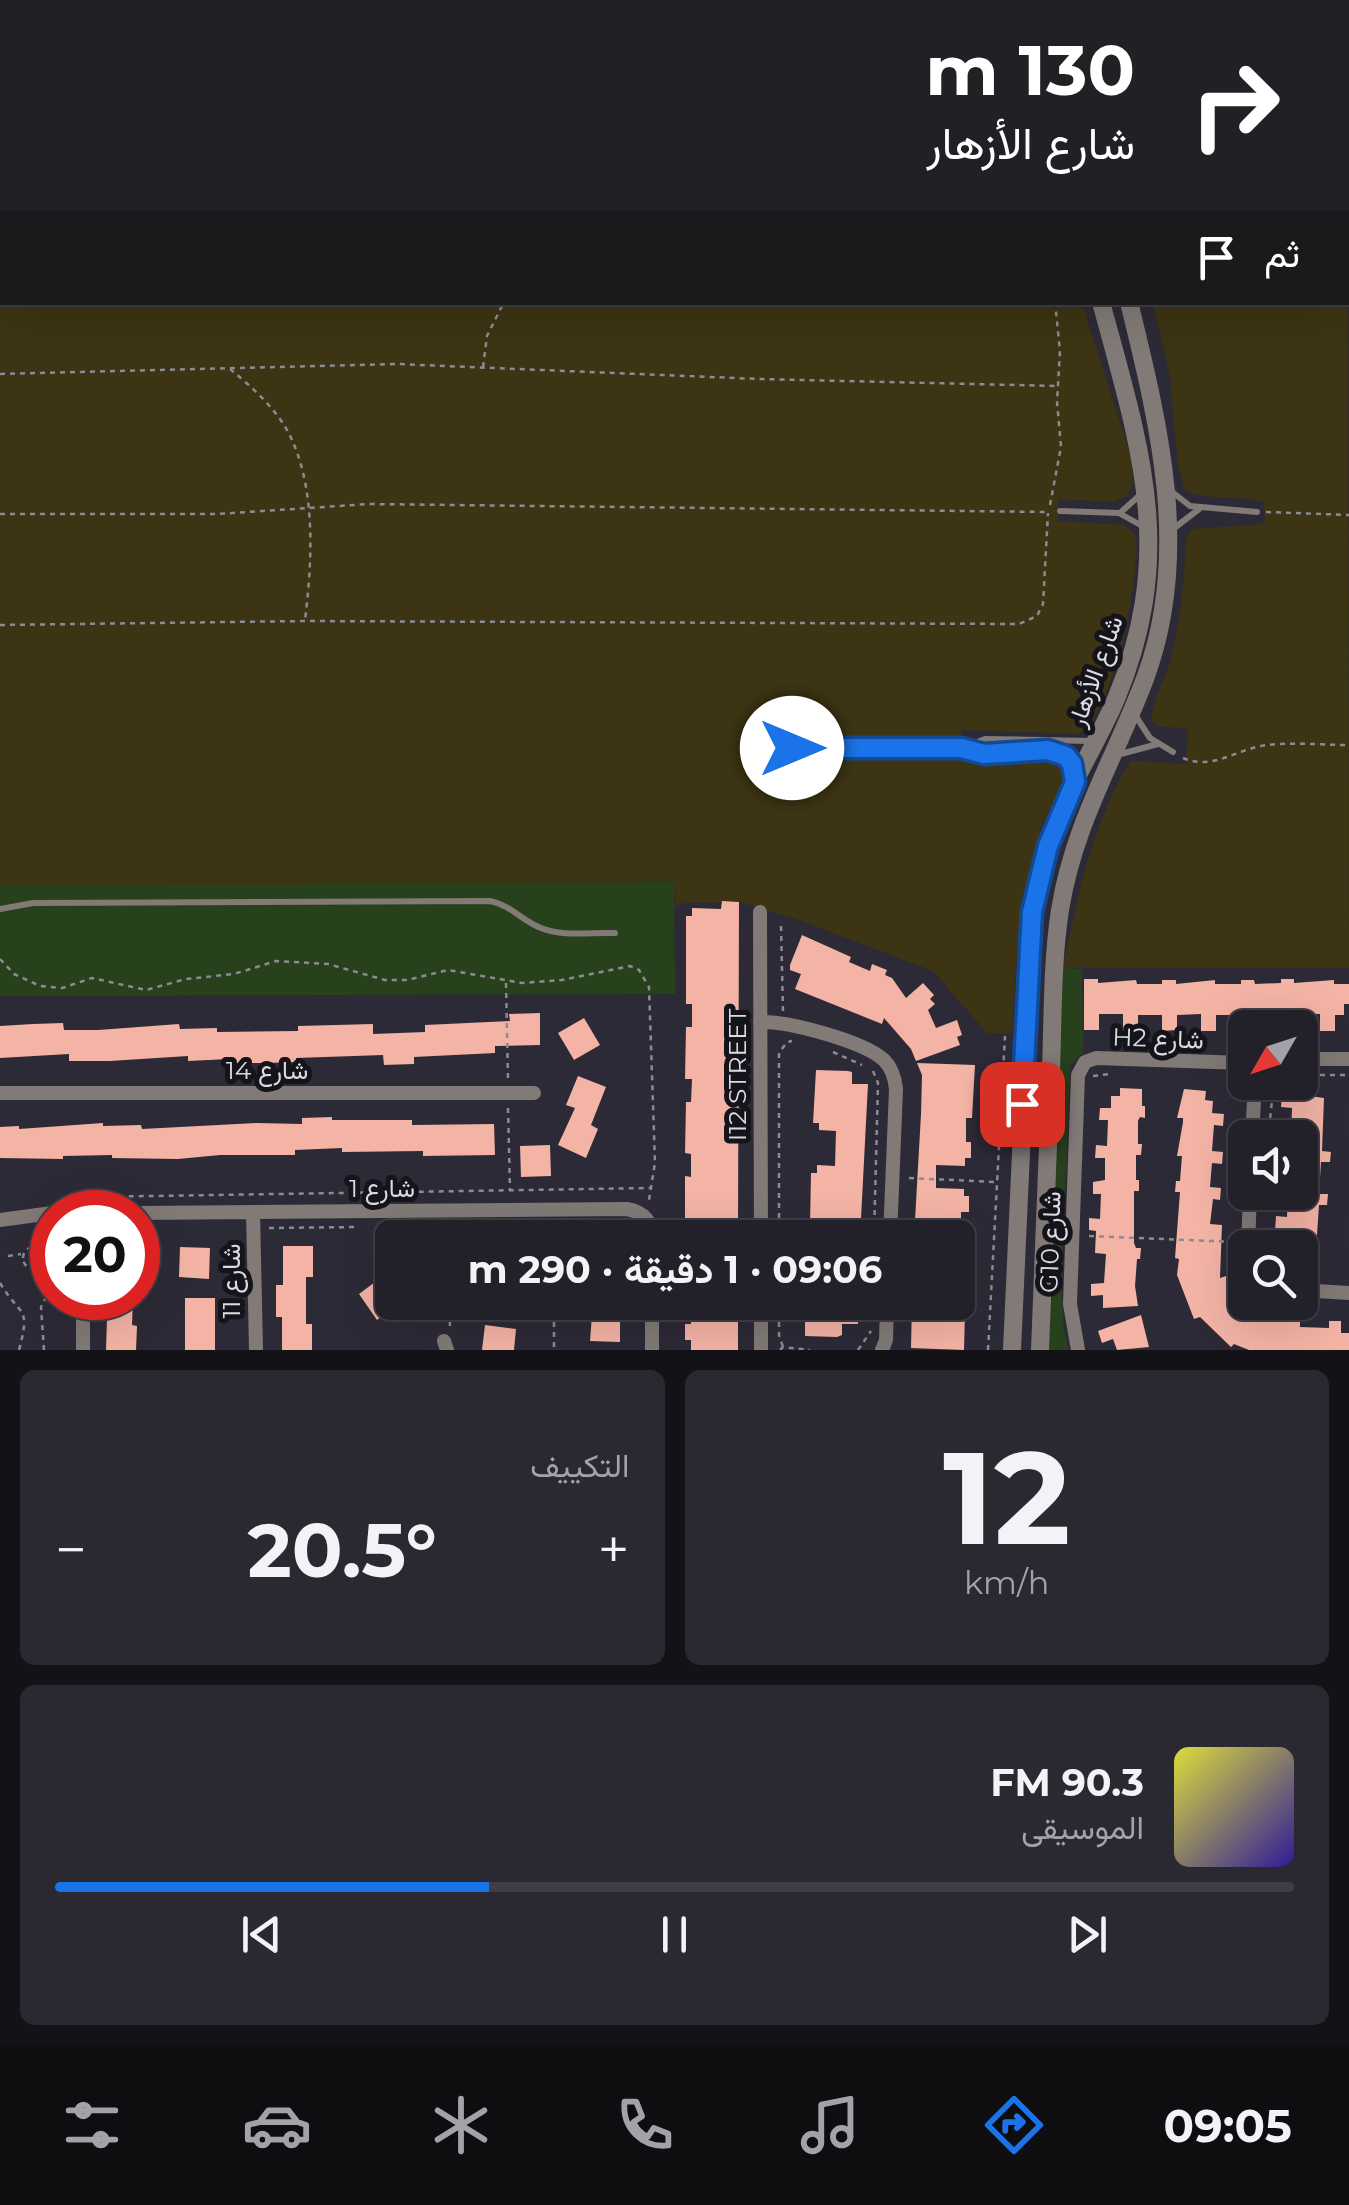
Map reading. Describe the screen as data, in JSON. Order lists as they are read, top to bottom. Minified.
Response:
{"streets":{"street":["شارع الأزهار","H2 شارع","شارع 14","I12 STREET","شارع 1","G10 شارع","شارع 11"]},"crossings":[["H2 شارع","G10 شارع"],["شارع 1","شارع 11"]],"north":"bottom left","page":{"turn":["130 m","شارع الأزهار"],"then":"ثم","limit":"20","trip":"09:06 · 1 دقيقة · 290 m","tile":[["12","km/h"],"التكييف"],"heat":["−","20.5°","+"],"song":["90.3 FM","الموسيقى"],"tabs":"09:05"}}
